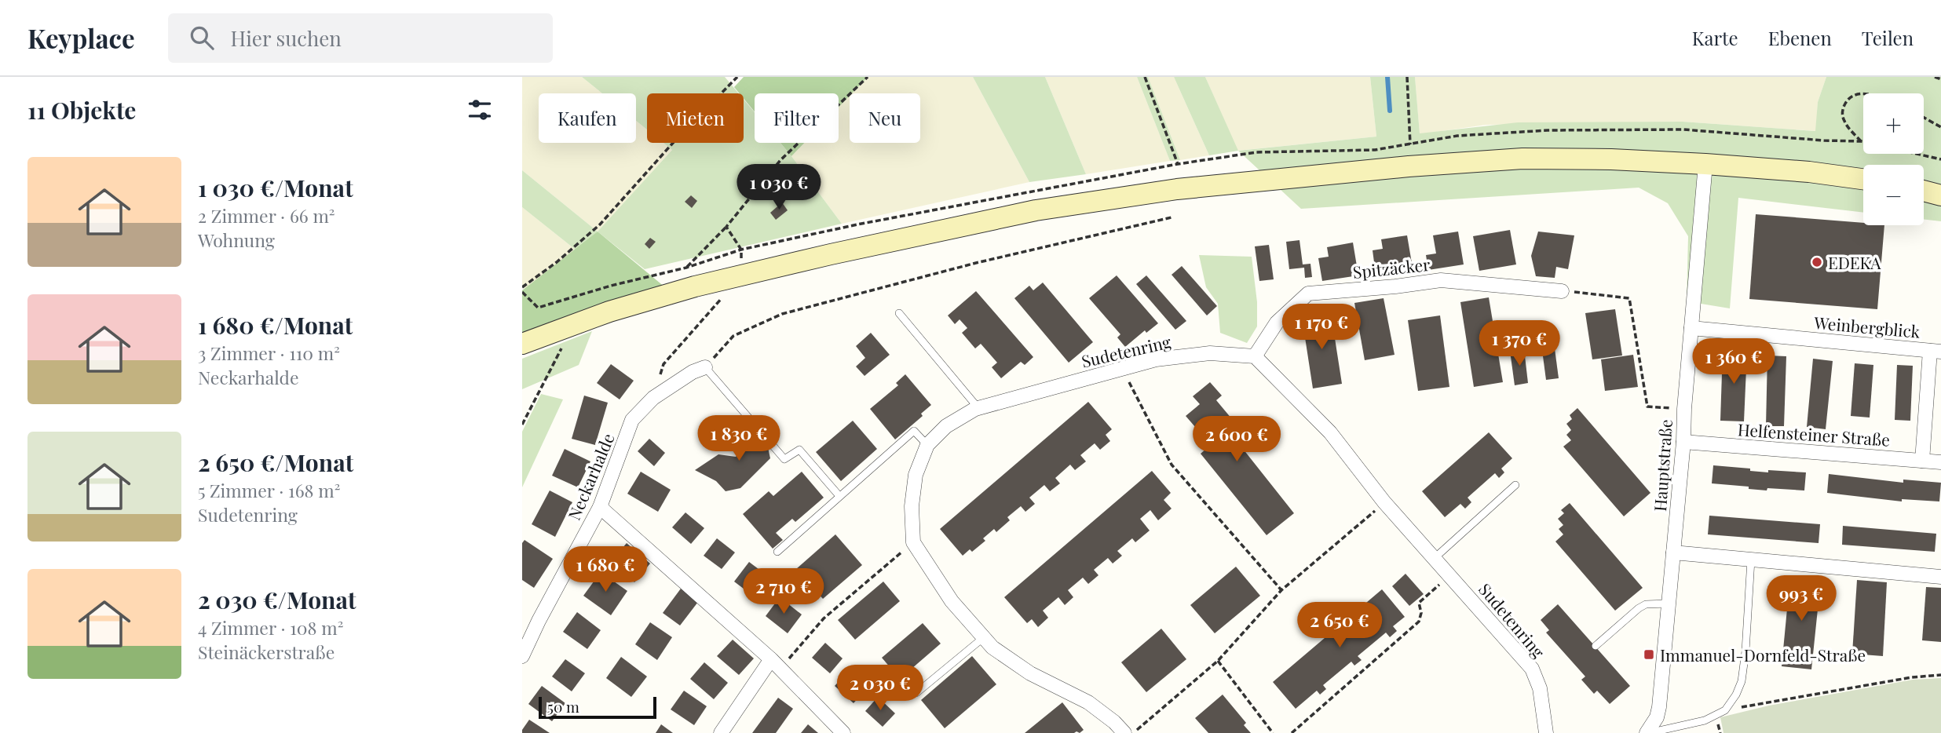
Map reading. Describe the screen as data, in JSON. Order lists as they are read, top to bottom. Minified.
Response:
{"streets":{"street":["Spitzäcker","Weinbergblick","Sudetenring","Helfensteiner Straße","Hauptstraße","Neckarhalde"]},"crossings":[["Spitzäcker","Sudetenring"],["Weinbergblick","Hauptstraße"],["Helfensteiner Straße","Hauptstraße"]],"places":{"other":["EDEKA"],"transit":["Immanuel-Dornfeld-Straße"]},"scale_bar":"50 m","page":{"header":"Keyplace","search":"Hier suchen","nav":["Karte","Ebenen","Teilen"],"heading":"11 Objekte","map_buttons":["+","−"],"chip":["Kaufen","Mieten","Filter","Neu"],"list":[{"name":"1 030 €/Monat","note":"2 Zimmer · 66 m² · Wohnung"},{"name":"1 680 €/Monat","note":"3 Zimmer · 110 m² · Neckarhalde"},{"name":"2 650 €/Monat","note":"5 Zimmer · 168 m² · Sudetenring"},{"name":"2 030 €/Monat","note":"4 Zimmer · 108 m² · Steinäckerstraße"}],"price":["1 030 €","1 170 €","1 370 €","1 360 €","1 830 €","2 600 €","1 680 €","2 710 €","993 €","2 650 €","2 030 €"],"scale":"50 m"}}
